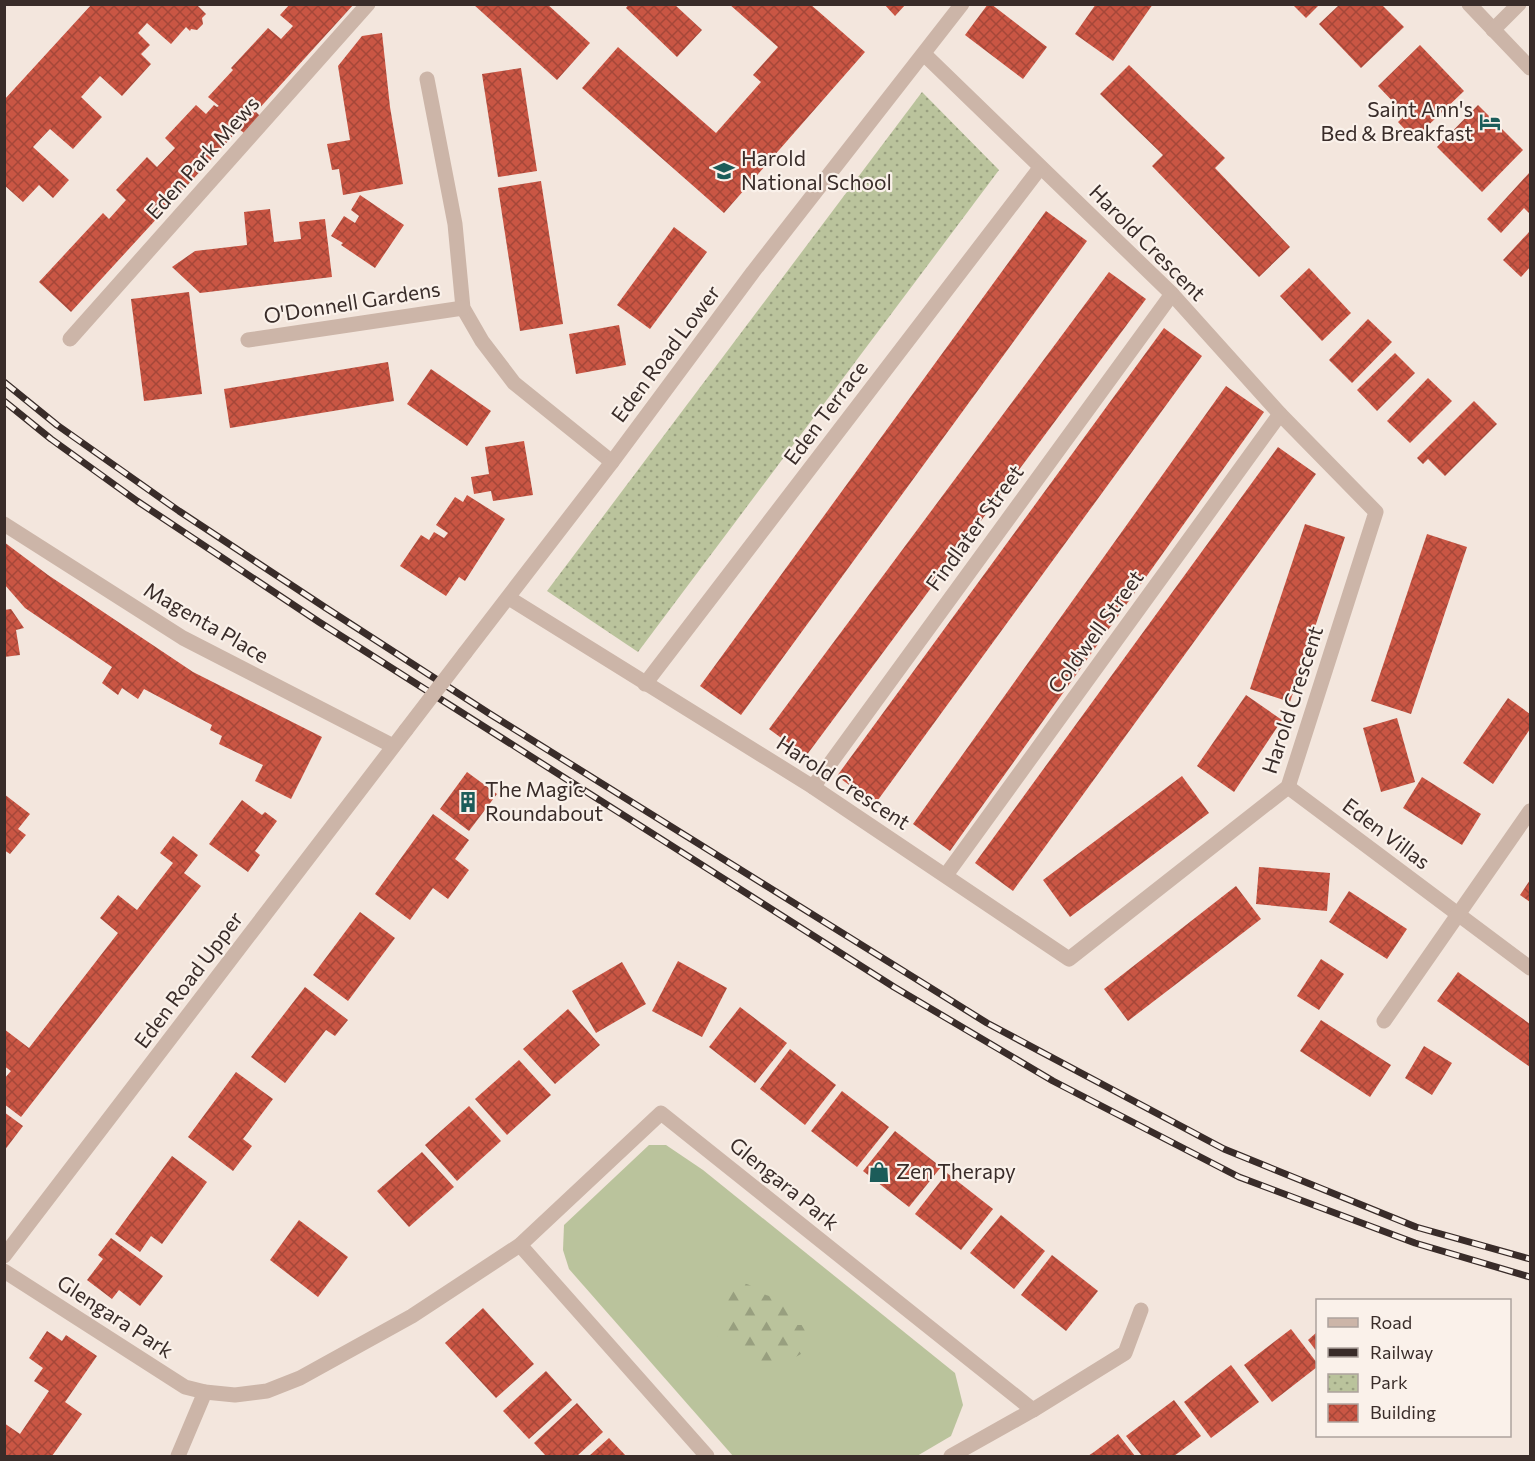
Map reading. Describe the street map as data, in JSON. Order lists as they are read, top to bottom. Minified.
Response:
{"streets":{"street":["Eden Park Mews","Harold Crescent","O'Donnell Gardens","Eden Road Lower","Eden Terrace","Findlater Street","Magenta Place","Coldwell Street","Eden Villas","Eden Road Upper","Glengara Park"]},"crossings":[["Harold Crescent","Eden Road Lower"],["Harold Crescent","Eden Terrace"],["Harold Crescent","Findlater Street"],["Harold Crescent","Coldwell Street"],["Harold Crescent","Eden Villas"],["O'Donnell Gardens","Eden Road Lower"],["Eden Road Lower","Eden Road Upper"],["Magenta Place","Eden Road Upper"]],"places":{"hotel":["Saint Ann's Bed & Breakfast"],"school or university":["Harold National School"],"building":["The Magic Roundabout"],"shop":["Zen Therapy"]},"legend":["Road","Railway","Park","Building"]}
